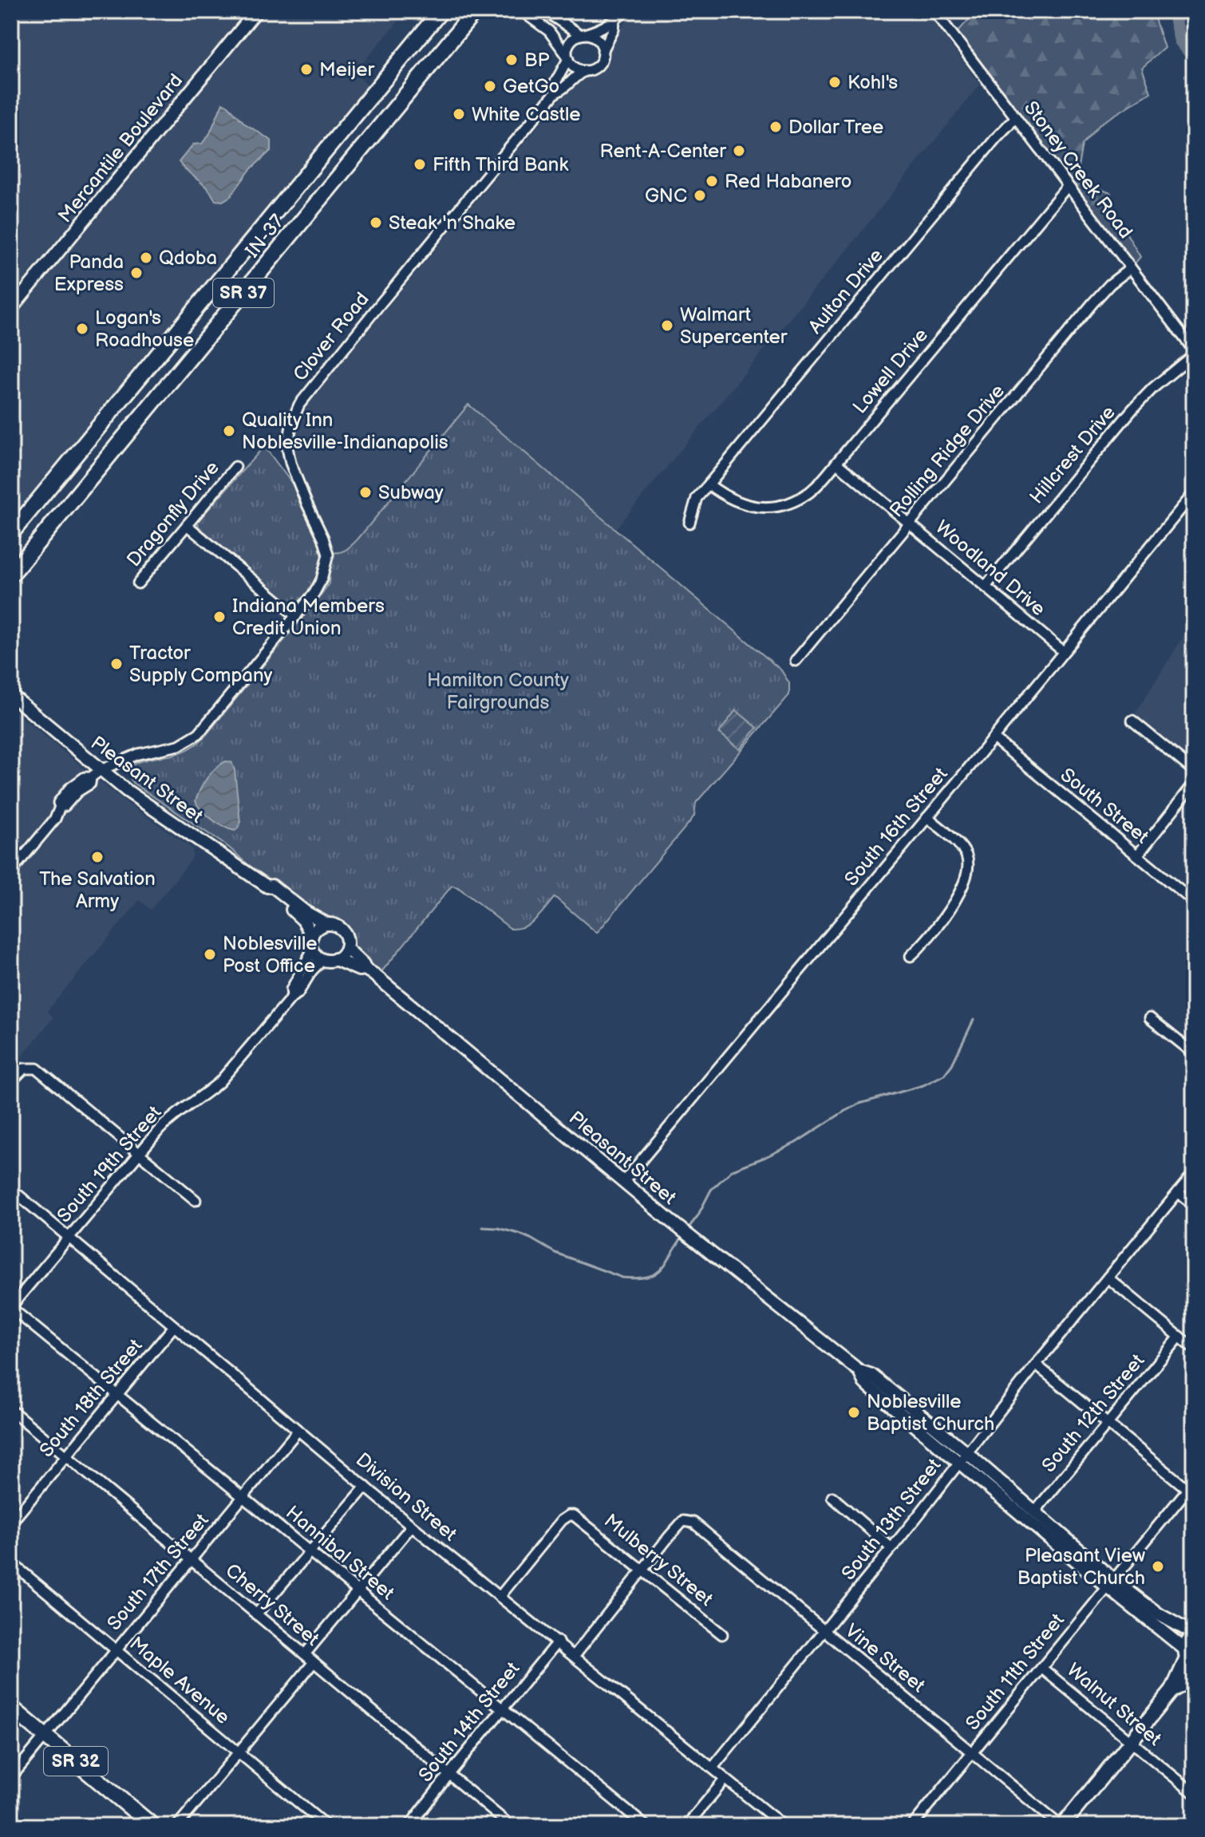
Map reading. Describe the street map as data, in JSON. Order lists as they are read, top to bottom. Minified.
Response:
{"streets":{"main road":["IN-37","SR 37","SR 32"],"street":["Mercantile Boulevard","Stoney Creek Road","Aulton Drive","Clover Road","Lowell Drive","Rolling Ridge Drive","Hillcrest Drive","Dragonfly Drive","Woodland Drive","Pleasant Street","South Street","South 16th Street","South 19th Street","South 18th Street","South 12th Street","Division Street","South 13th Street","Hannibal Street","Mulberry Street","South 17th Street","Cherry Street","Vine Street","South 11th Street","Maple Avenue","Walnut Street","South 14th Street"]},"crossings":[["Stoney Creek Road","Aulton Drive"],["Stoney Creek Road","Lowell Drive"],["Stoney Creek Road","Rolling Ridge Drive"],["Stoney Creek Road","Hillcrest Drive"],["Aulton Drive","Lowell Drive"],["Clover Road","Pleasant Street"],["Lowell Drive","Woodland Drive"],["Rolling Ridge Drive","Woodland Drive"],["Hillcrest Drive","Woodland Drive"],["Woodland Drive","South 16th Street"],["Pleasant Street","South 16th Street"],["Pleasant Street","South 19th Street"],["Pleasant Street","South 12th Street"],["Pleasant Street","South 13th Street"],["Pleasant Street","South 11th Street"],["South Street","South 16th Street"],["South 19th Street","Division Street"],["South 19th Street","Hannibal Street"],["South 18th Street","Division Street"],["South 18th Street","Hannibal Street"],["South 18th Street","Cherry Street"],["Division Street","South 13th Street"],["Division Street","Mulberry Street"],["Division Street","South 17th Street"],["Division Street","South 14th Street"],["South 13th Street","Vine Street"],["Hannibal Street","South 17th Street"],["Hannibal Street","South 14th Street"],["Mulberry Street","Vine Street"],["South 17th Street","Cherry Street"],["South 17th Street","Maple Avenue"],["South 17th Street","SR 32"],["Cherry Street","South 14th Street"],["Vine Street","South 11th Street"],["South 11th Street","Walnut Street"]],"parks":["Hamilton County Fairgrounds"],"places":["BP","Meijer","Kohl's","GetGo","White Castle","Dollar Tree","Rent-A-Center","Fifth Third Bank","Red Habanero","GNC","Steak 'n Shake","Qdoba","Panda Express","Walmart Supercenter","Logan's Roadhouse","Quality Inn Noblesville-Indianapolis","Subway","Indiana Members Credit Union","Tractor Supply Company","The Salvation Army","Noblesville Post Office","Noblesville Baptist Church","Pleasant View Baptist Church"]}
